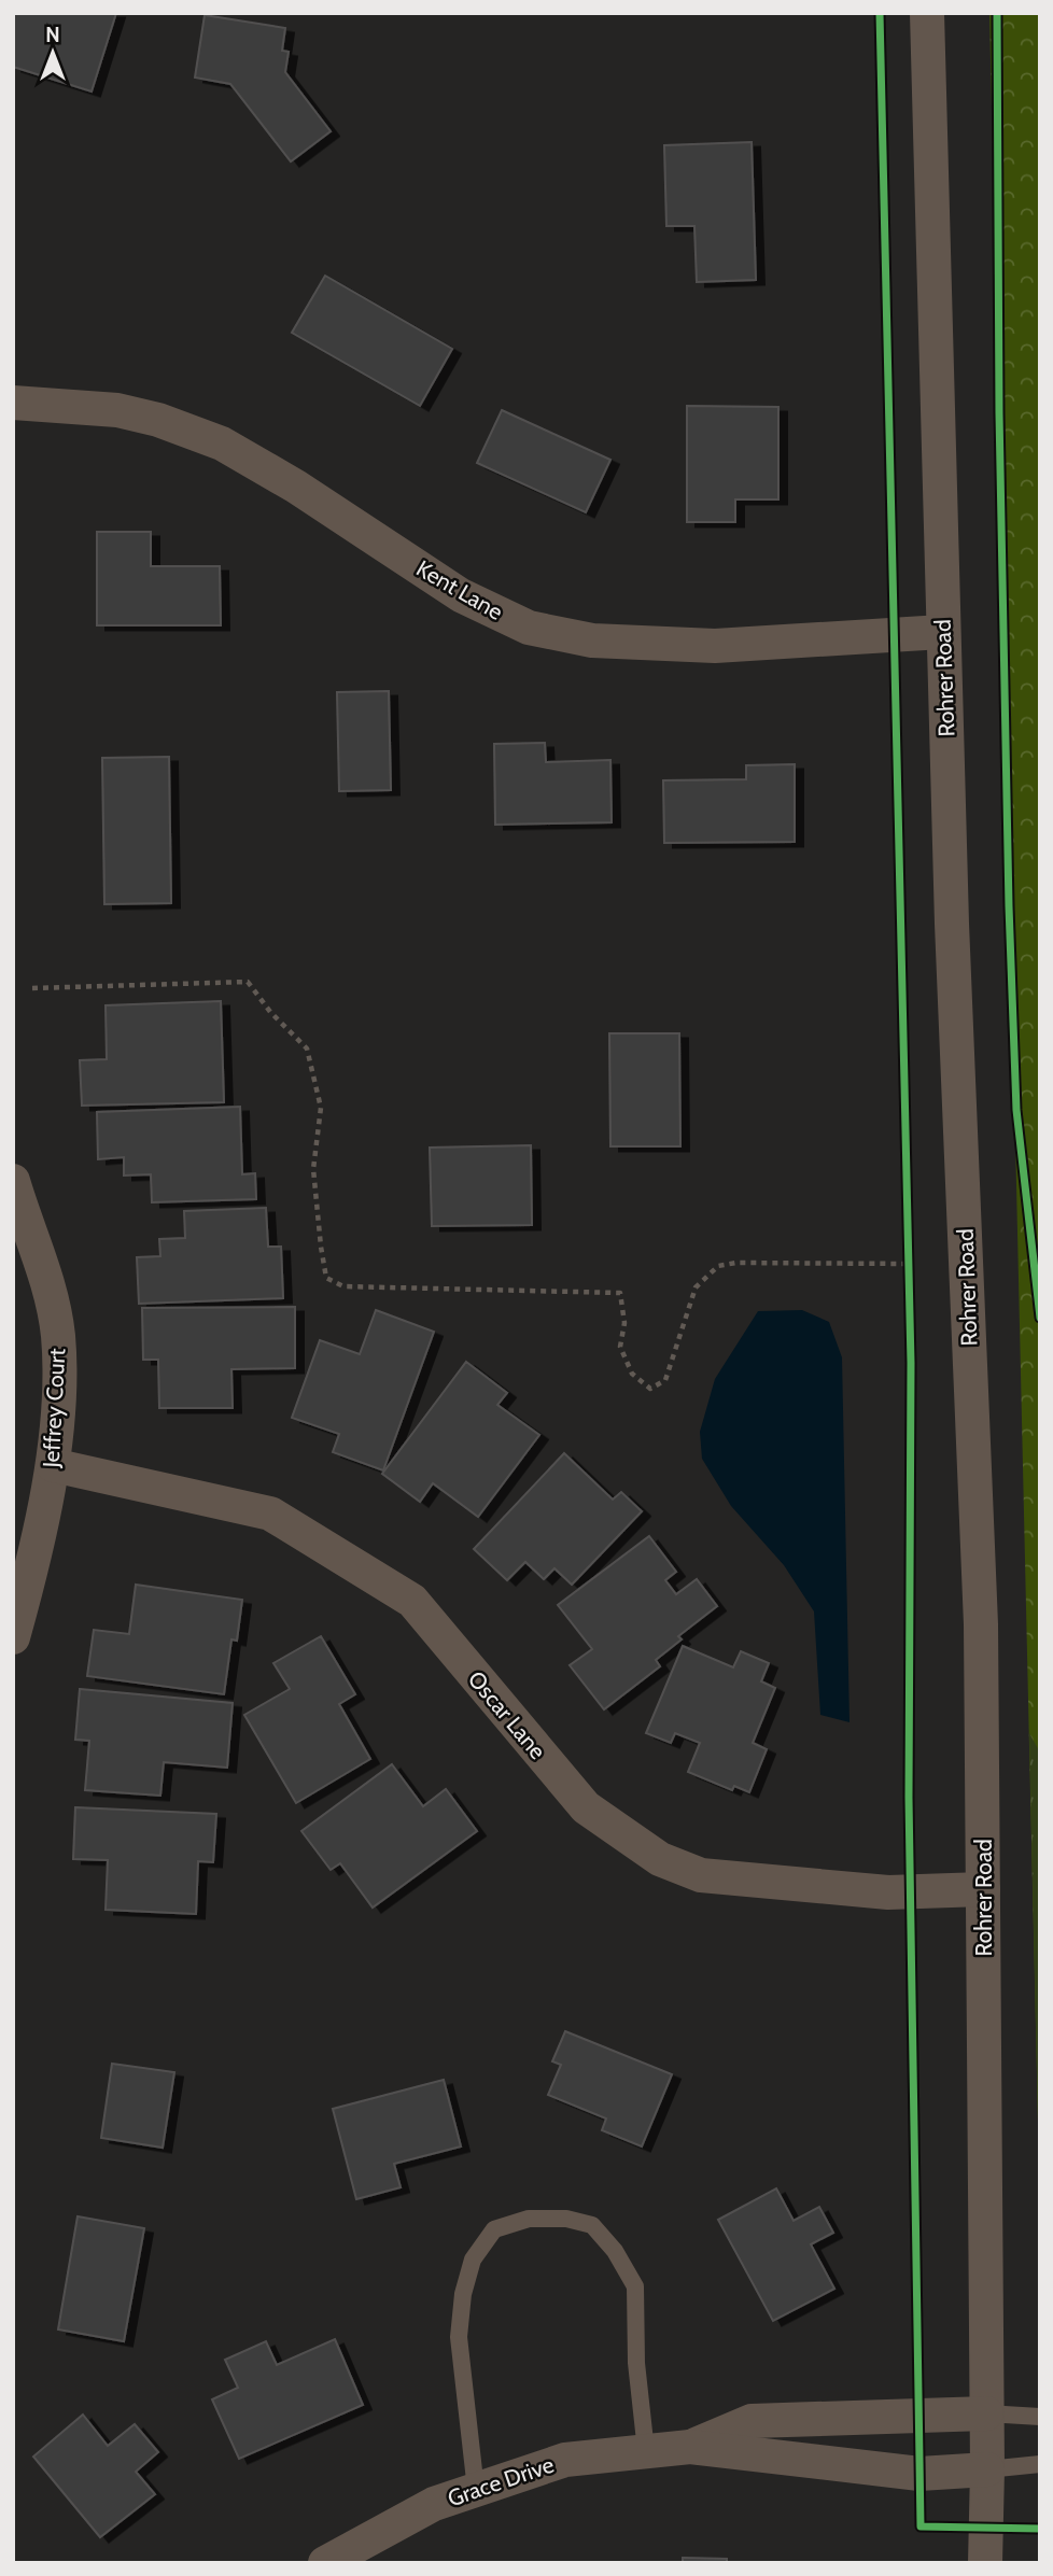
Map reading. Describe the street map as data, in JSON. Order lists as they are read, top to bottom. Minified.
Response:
{"streets":{"street":["Kent Lane","Rohrer Road","Jeffrey Court","Oscar Lane","Grace Drive"]},"crossings":[["Kent Lane","Rohrer Road"],["Rohrer Road","Oscar Lane"],["Rohrer Road","Grace Drive"],["Jeffrey Court","Oscar Lane"]],"north":"top"}
